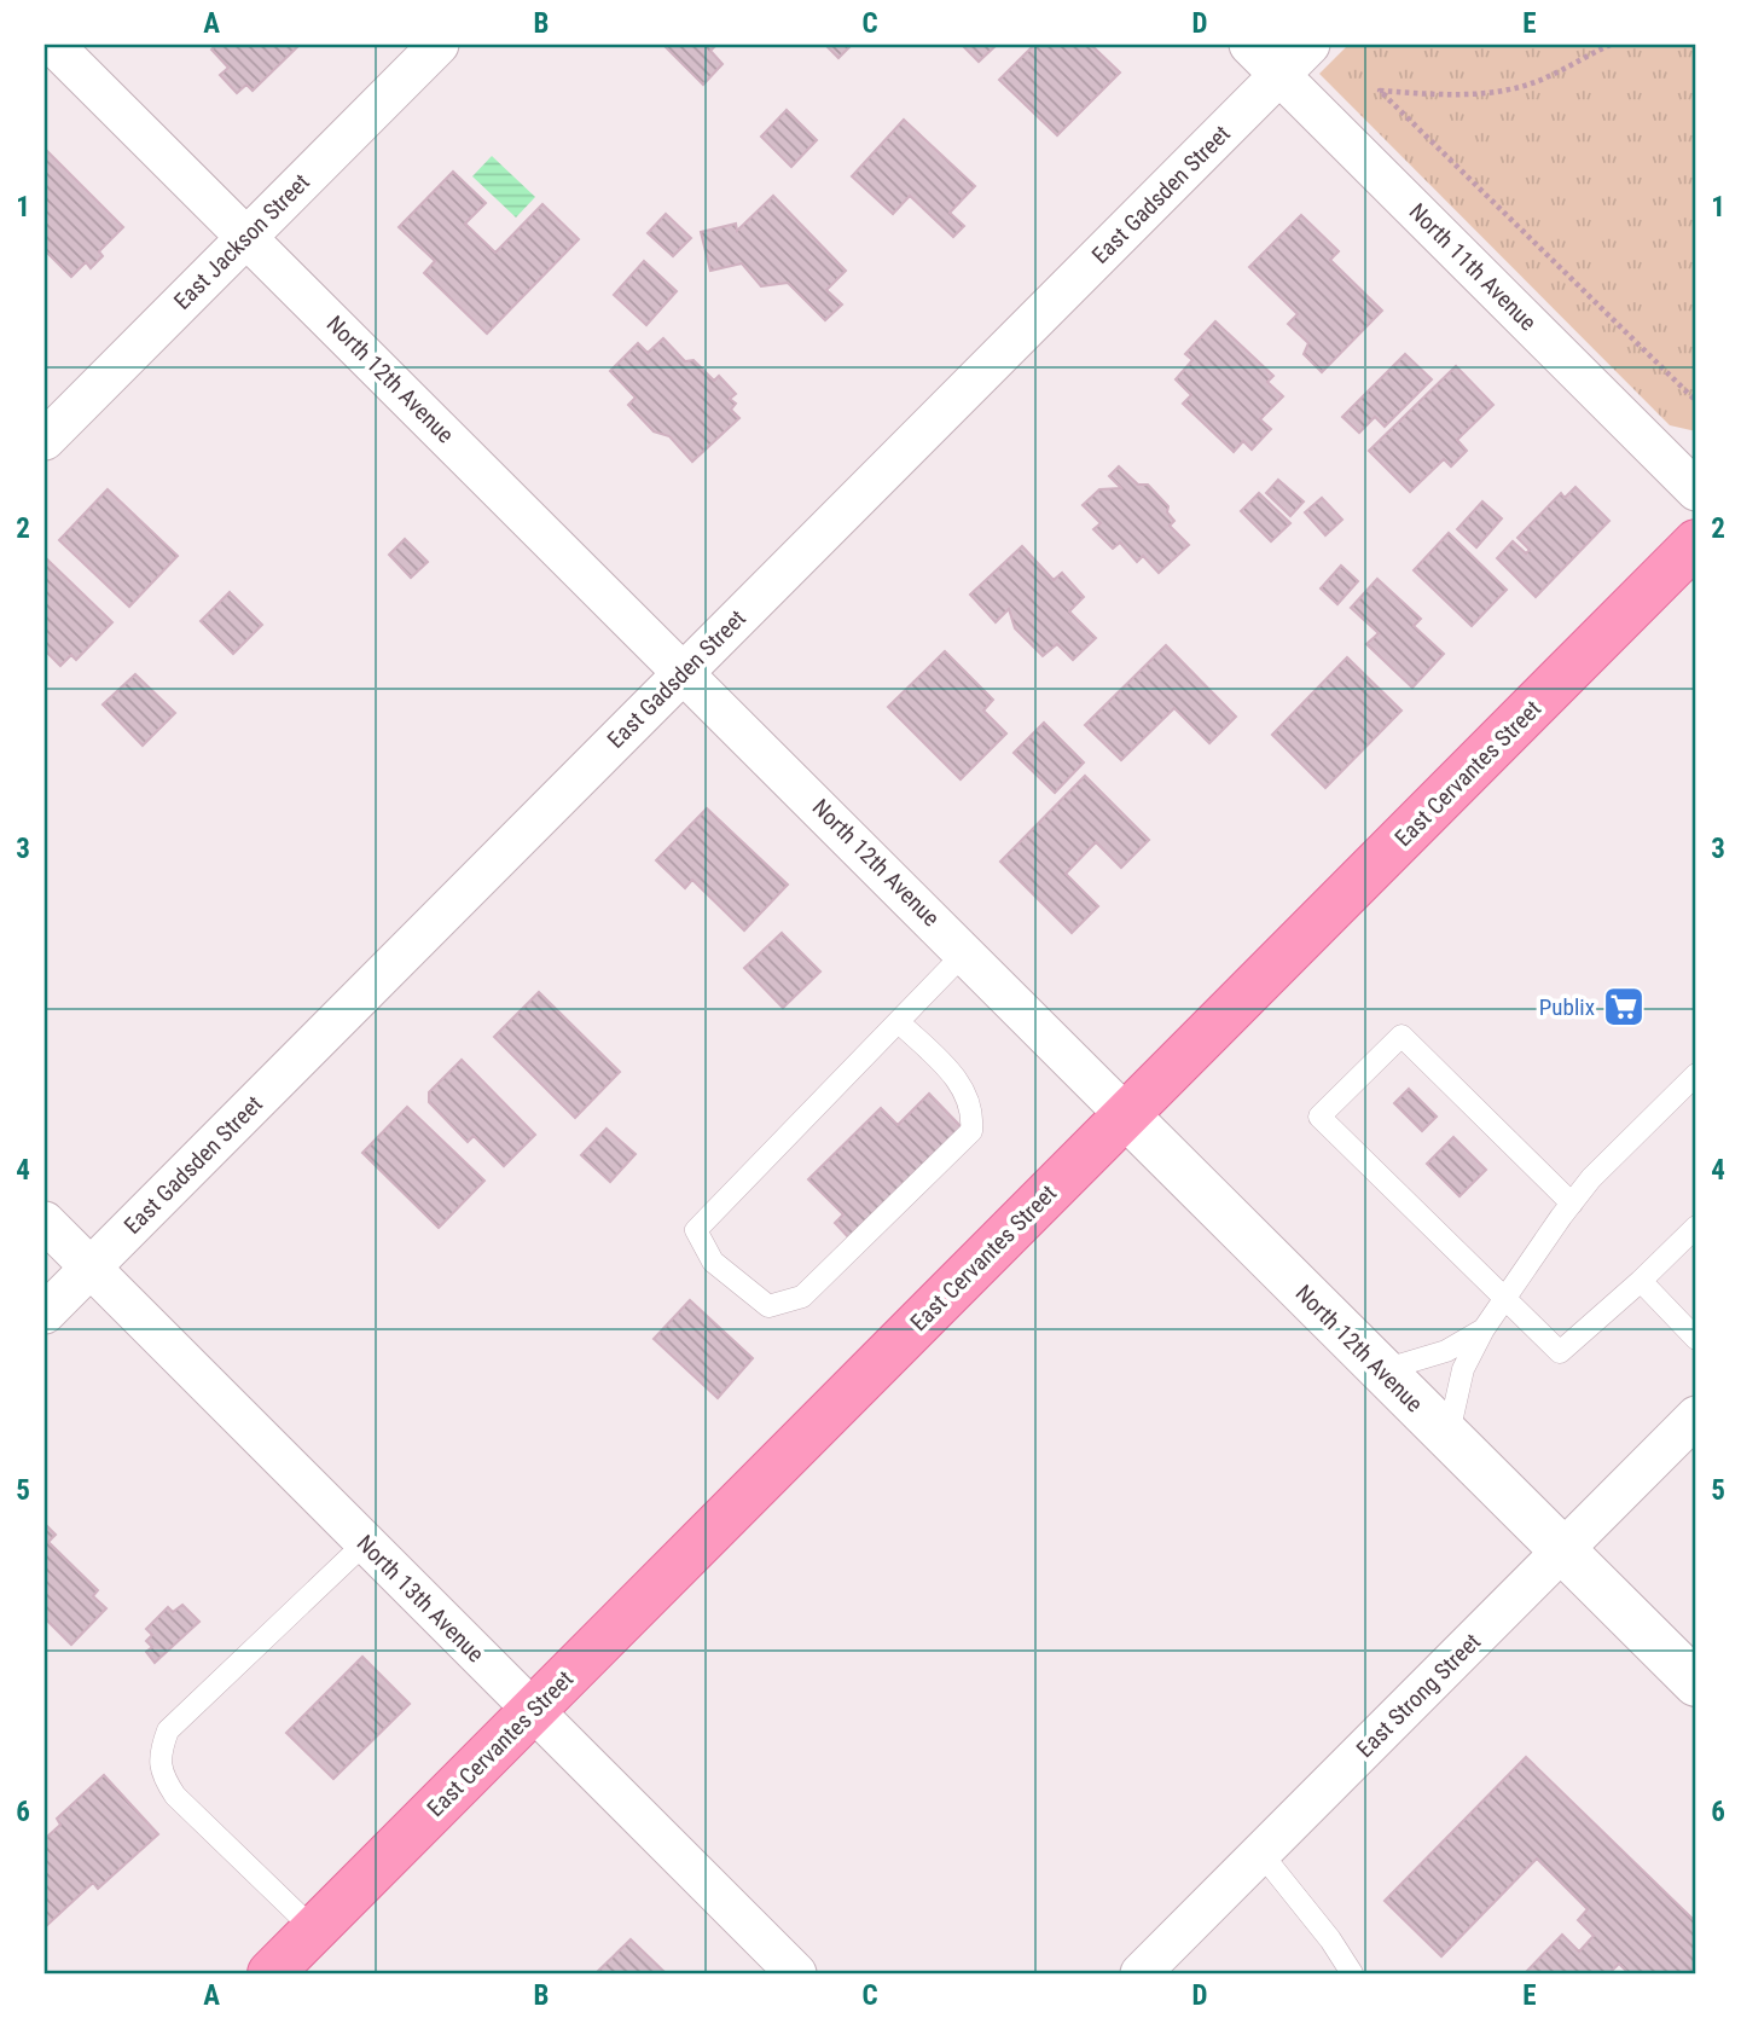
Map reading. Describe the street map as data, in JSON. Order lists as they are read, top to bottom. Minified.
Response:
{"streets":{"main road":["East Cervantes Street"],"street":["East Gadsden Street","East Jackson Street","North 11th Avenue","North 12th Avenue","North 13th Avenue","East Strong Street"]},"crossings":[["East Gadsden Street","North 11th Avenue"],["East Gadsden Street","North 12th Avenue"],["East Gadsden Street","North 13th Avenue"],["East Jackson Street","North 12th Avenue"],["North 12th Avenue","East Cervantes Street"],["North 12th Avenue","East Strong Street"],["East Cervantes Street","North 13th Avenue"]],"places":{"supermarket":["Publix"]},"grid":{"columns":["A","B","C","D","E"],"rows":["1","2","3","4","5","6"]}}
